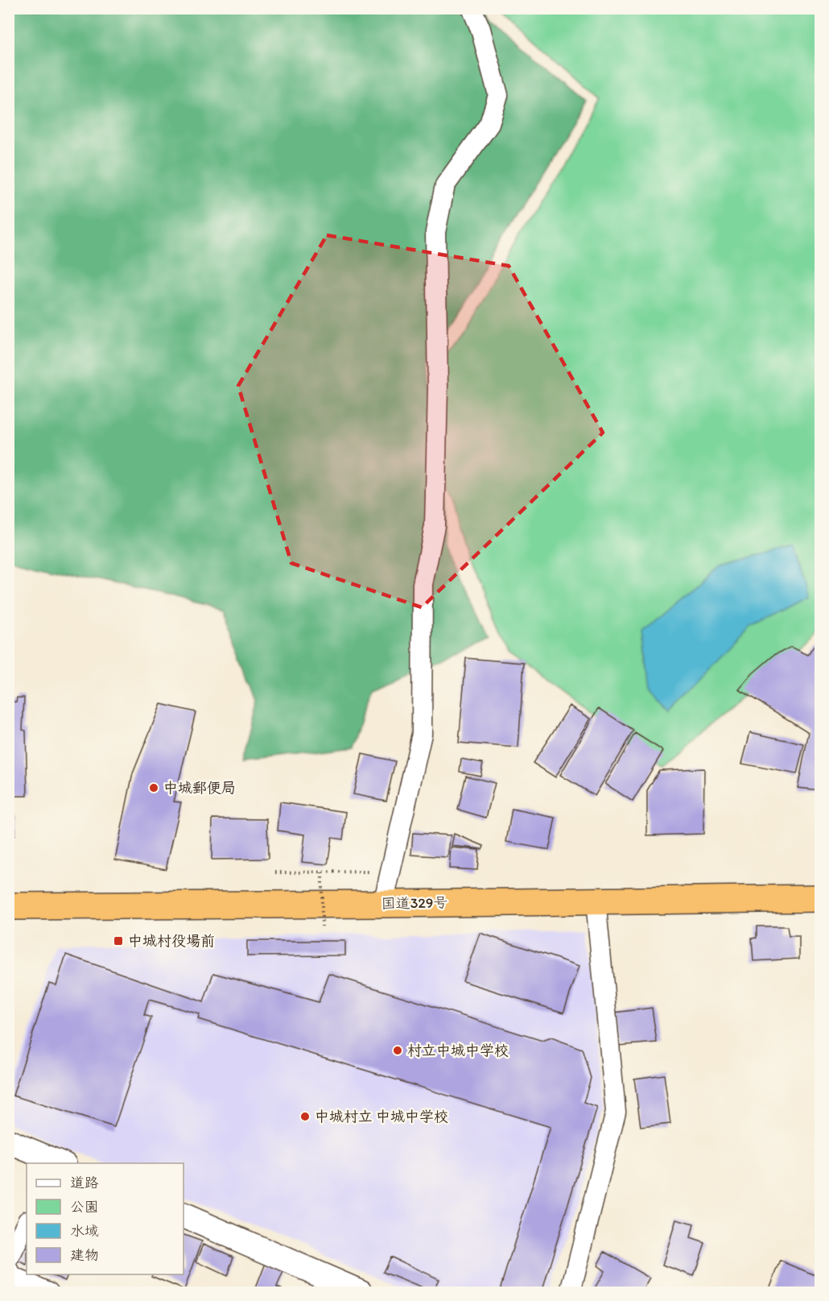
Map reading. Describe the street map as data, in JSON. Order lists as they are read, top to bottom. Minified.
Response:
{"streets":{"highway":["国道329号"]},"places":{"other":["中城郵便局","村立中城中学校","中城村立 中城中学校"],"transit":["中城村役場前"]},"legend":["道路","公園","水域","建物"]}
